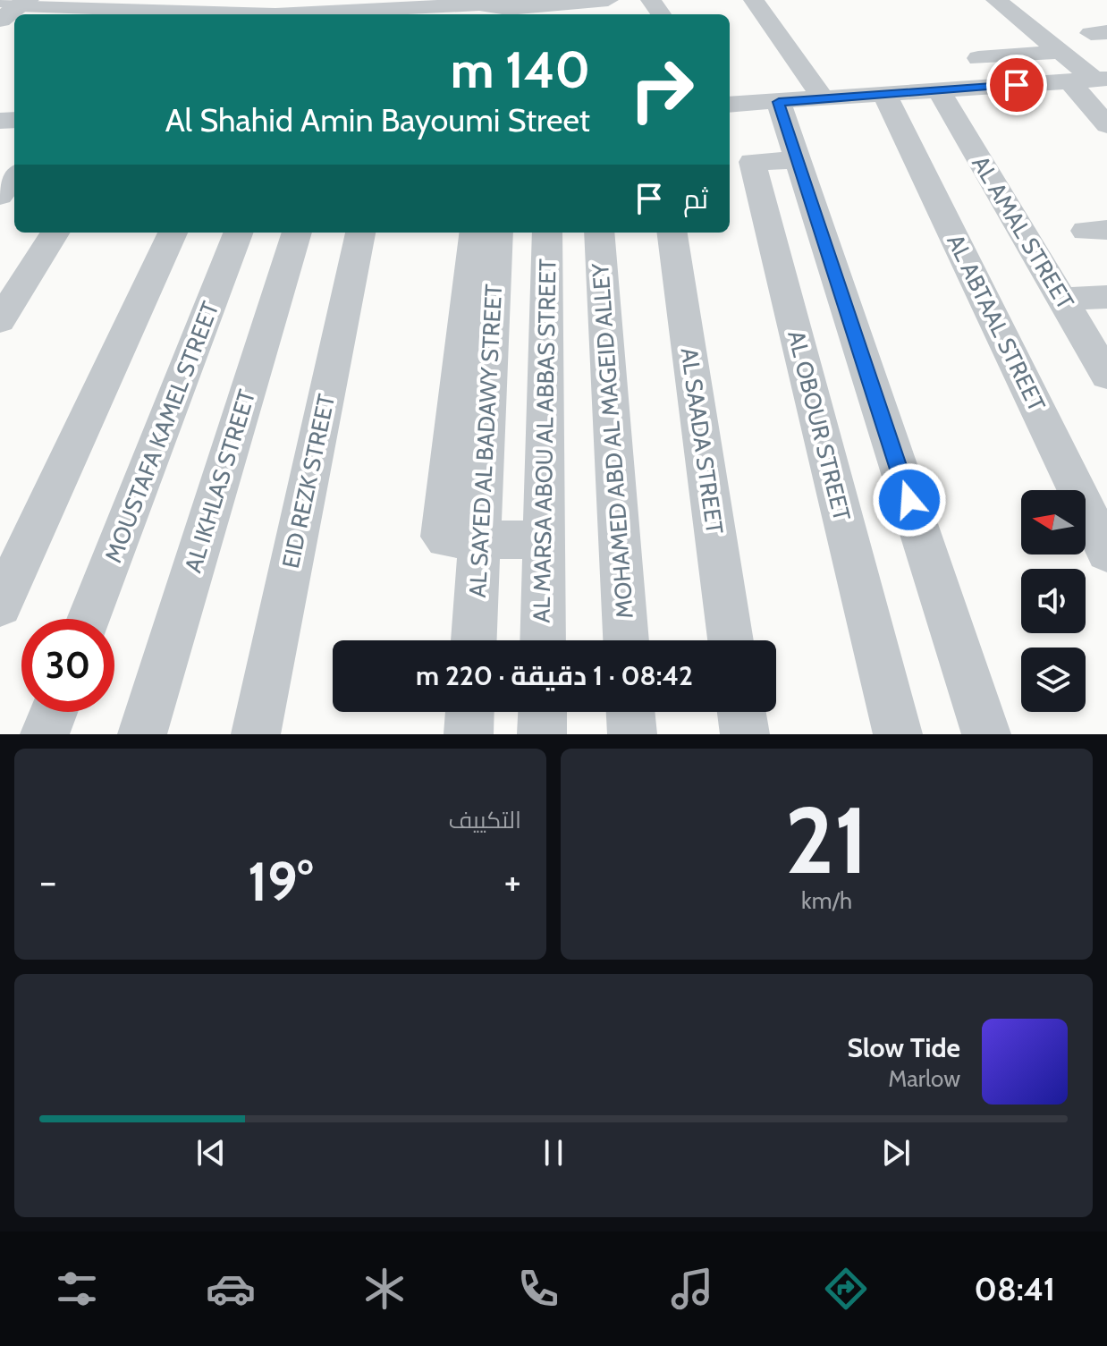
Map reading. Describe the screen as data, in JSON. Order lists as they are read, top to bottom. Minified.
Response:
{"streets":{"street":["AL AMAL STREET","AL ABTAAL STREET","AL OBOUR STREET","MOUSTAFA KAMEL STREET","AL SAYED AL BADAWY STREET","AL MARSA ABOU AL ABBAS STREET","MOHAMED ABD AL MAGEID ALLEY","AL SAADA STREET","AL IKHLAS STREET","EID REZK STREET"]},"north":"left","page":{"turn":["140 m","Al Shahid Amin Bayoumi Street"],"then":"ثم","limit":"30","trip":"08:42 · 1 دقيقة · 220 m","tile":[["21","km/h"],"التكييف"],"heat":["−","19°","+"],"song":["Slow Tide","Marlow"],"tabs":"08:41"}}
